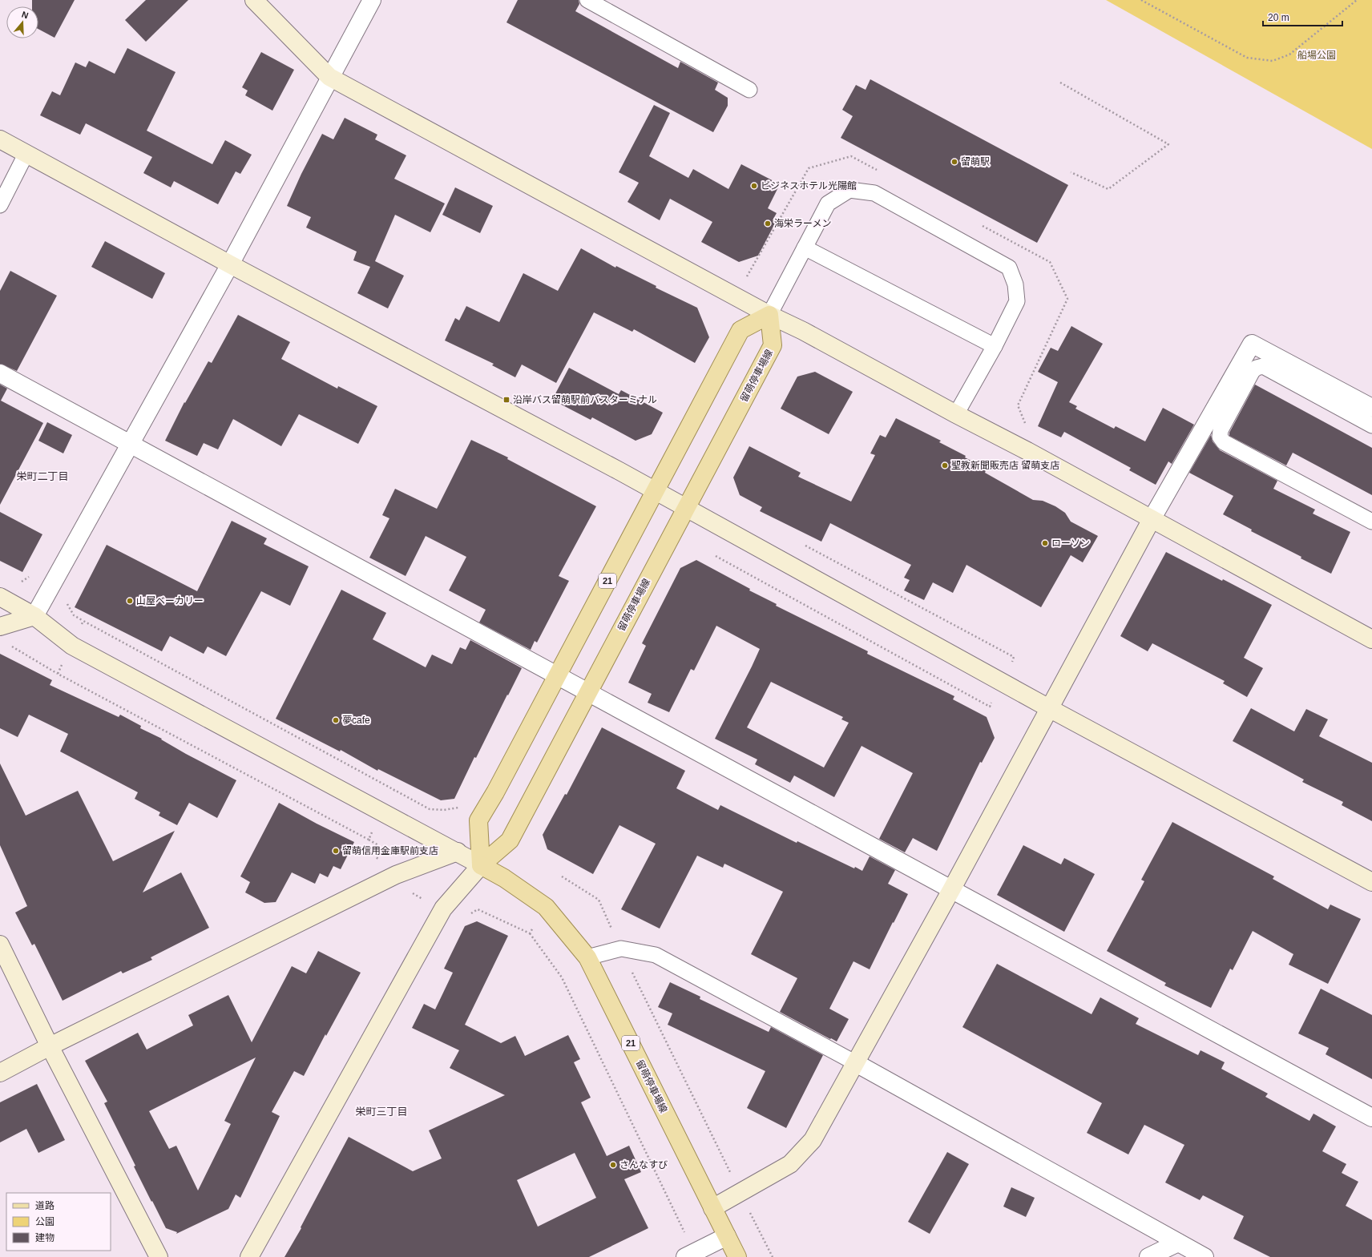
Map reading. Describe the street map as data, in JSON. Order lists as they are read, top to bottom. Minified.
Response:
{"streets":{"main road":["留萌停車場線","21"]},"crossings":[["留萌停車場線","21"]],"districts":["栄町二丁目","栄町三丁目"],"parks":["船場公園"],"places":{"other":["留萌駅","ビジネスホテル光陽館","海栄ラーメン","聖教新聞販売店 留萌支店","ローソン","山屋ベーカリー","夢cafe","留萌信用金庫駅前支店","さんなすび"],"transit":["沿岸バス留萌駅前バスターミナル"]},"legend":["道路","公園","建物"],"scale_bar":"20 m","north":"top"}
